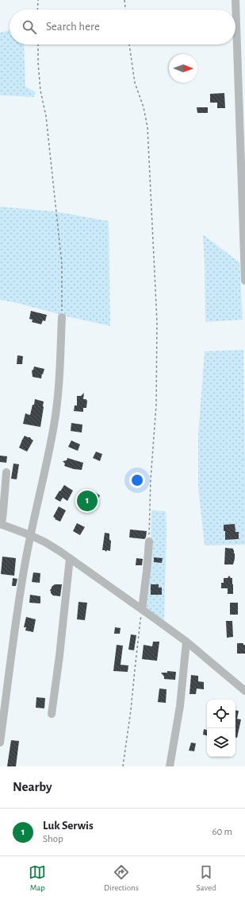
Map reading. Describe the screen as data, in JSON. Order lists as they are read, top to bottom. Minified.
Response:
{"north":"right","page":{"search":"Search here","pins":"1","heading":"Nearby","list":[{"mark":"1","name":"Luk Serwis","note":"Shop","value":"60 m"}],"nav":["Map","Directions","Saved"]}}
